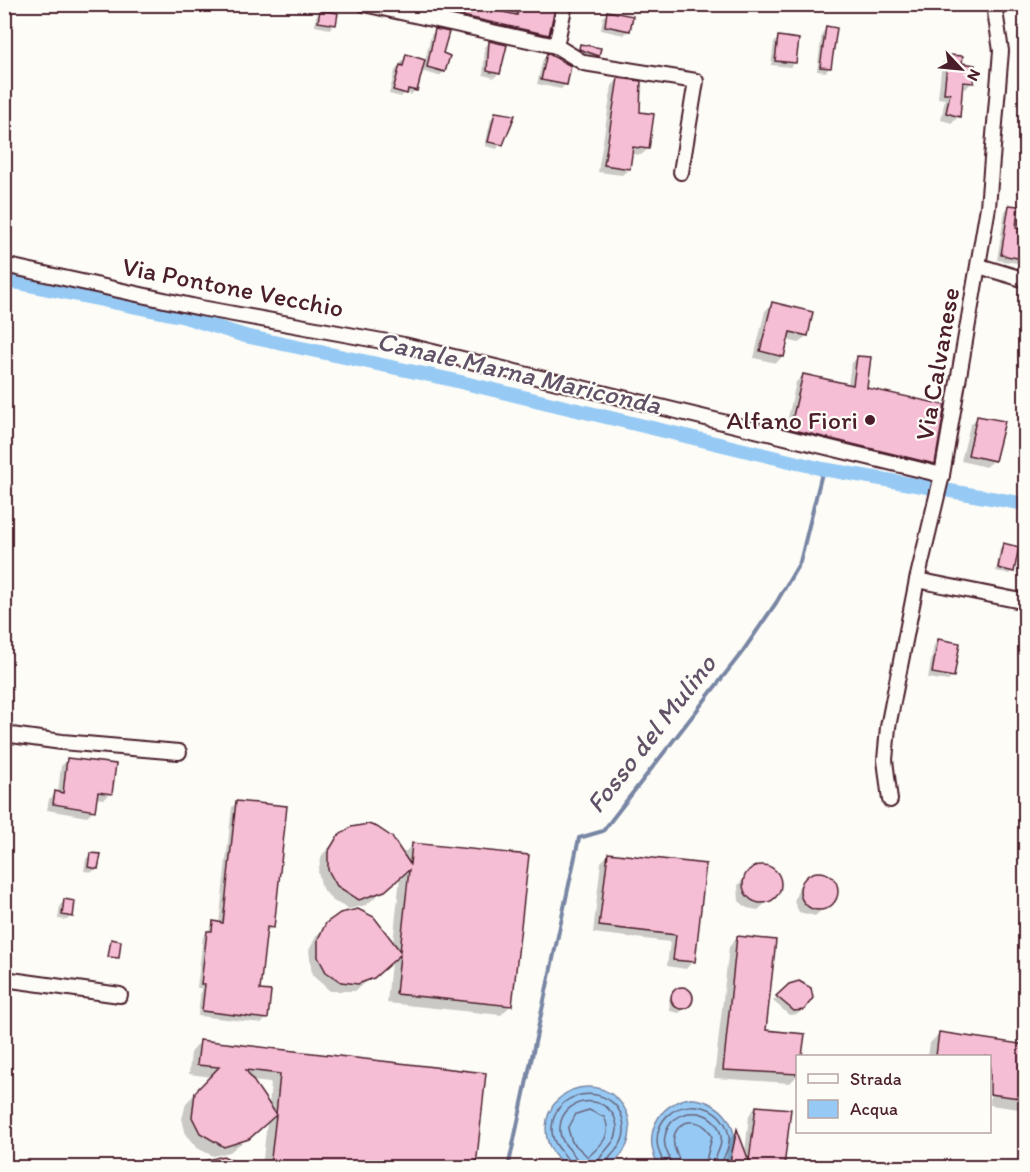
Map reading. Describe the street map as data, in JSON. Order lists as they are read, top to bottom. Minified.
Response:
{"streets":{"street":["Via Pontone Vecchio","Via Calvanese"]},"crossings":[["Via Pontone Vecchio","Via Calvanese"]],"water":["Canale Marna Mariconda","Fosso del Mulino"],"places":["Alfano Fiori"],"legend":["Strada","Acqua"],"north":"bottom right"}
